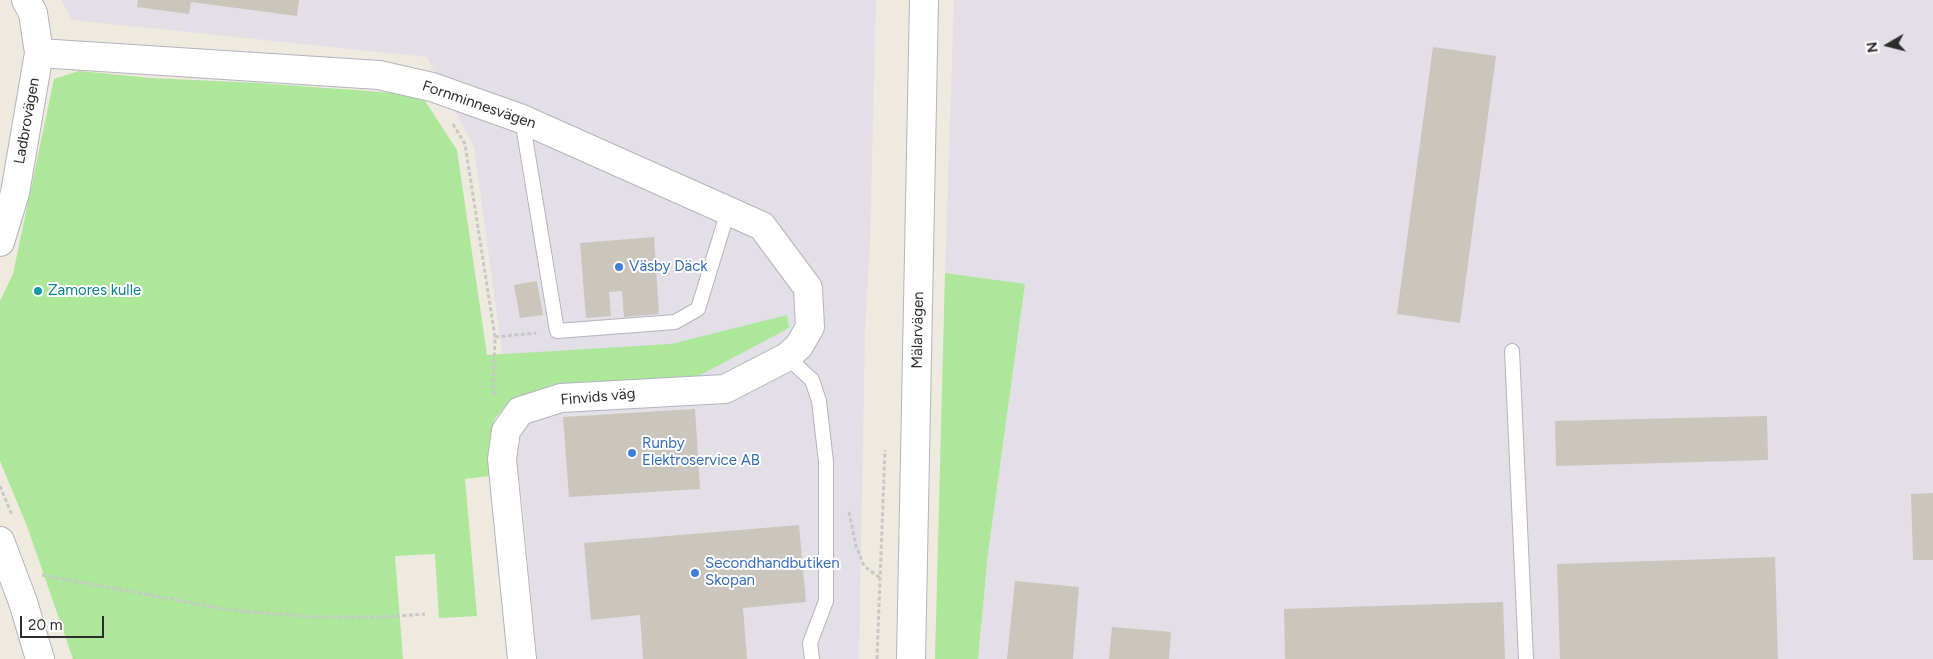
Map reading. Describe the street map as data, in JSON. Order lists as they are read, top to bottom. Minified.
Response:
{"streets":{"street":["Fornminnesvägen","Ladbrovägen","Mälarvägen","Finvids väg"]},"crossings":[["Fornminnesvägen","Ladbrovägen"],["Fornminnesvägen","Finvids väg"]],"places":["Väsby Däck","Zamores kulle","Runby Elektroservice AB","Secondhandbutiken Skopan"],"scale_bar":"20 m","north":"left"}
